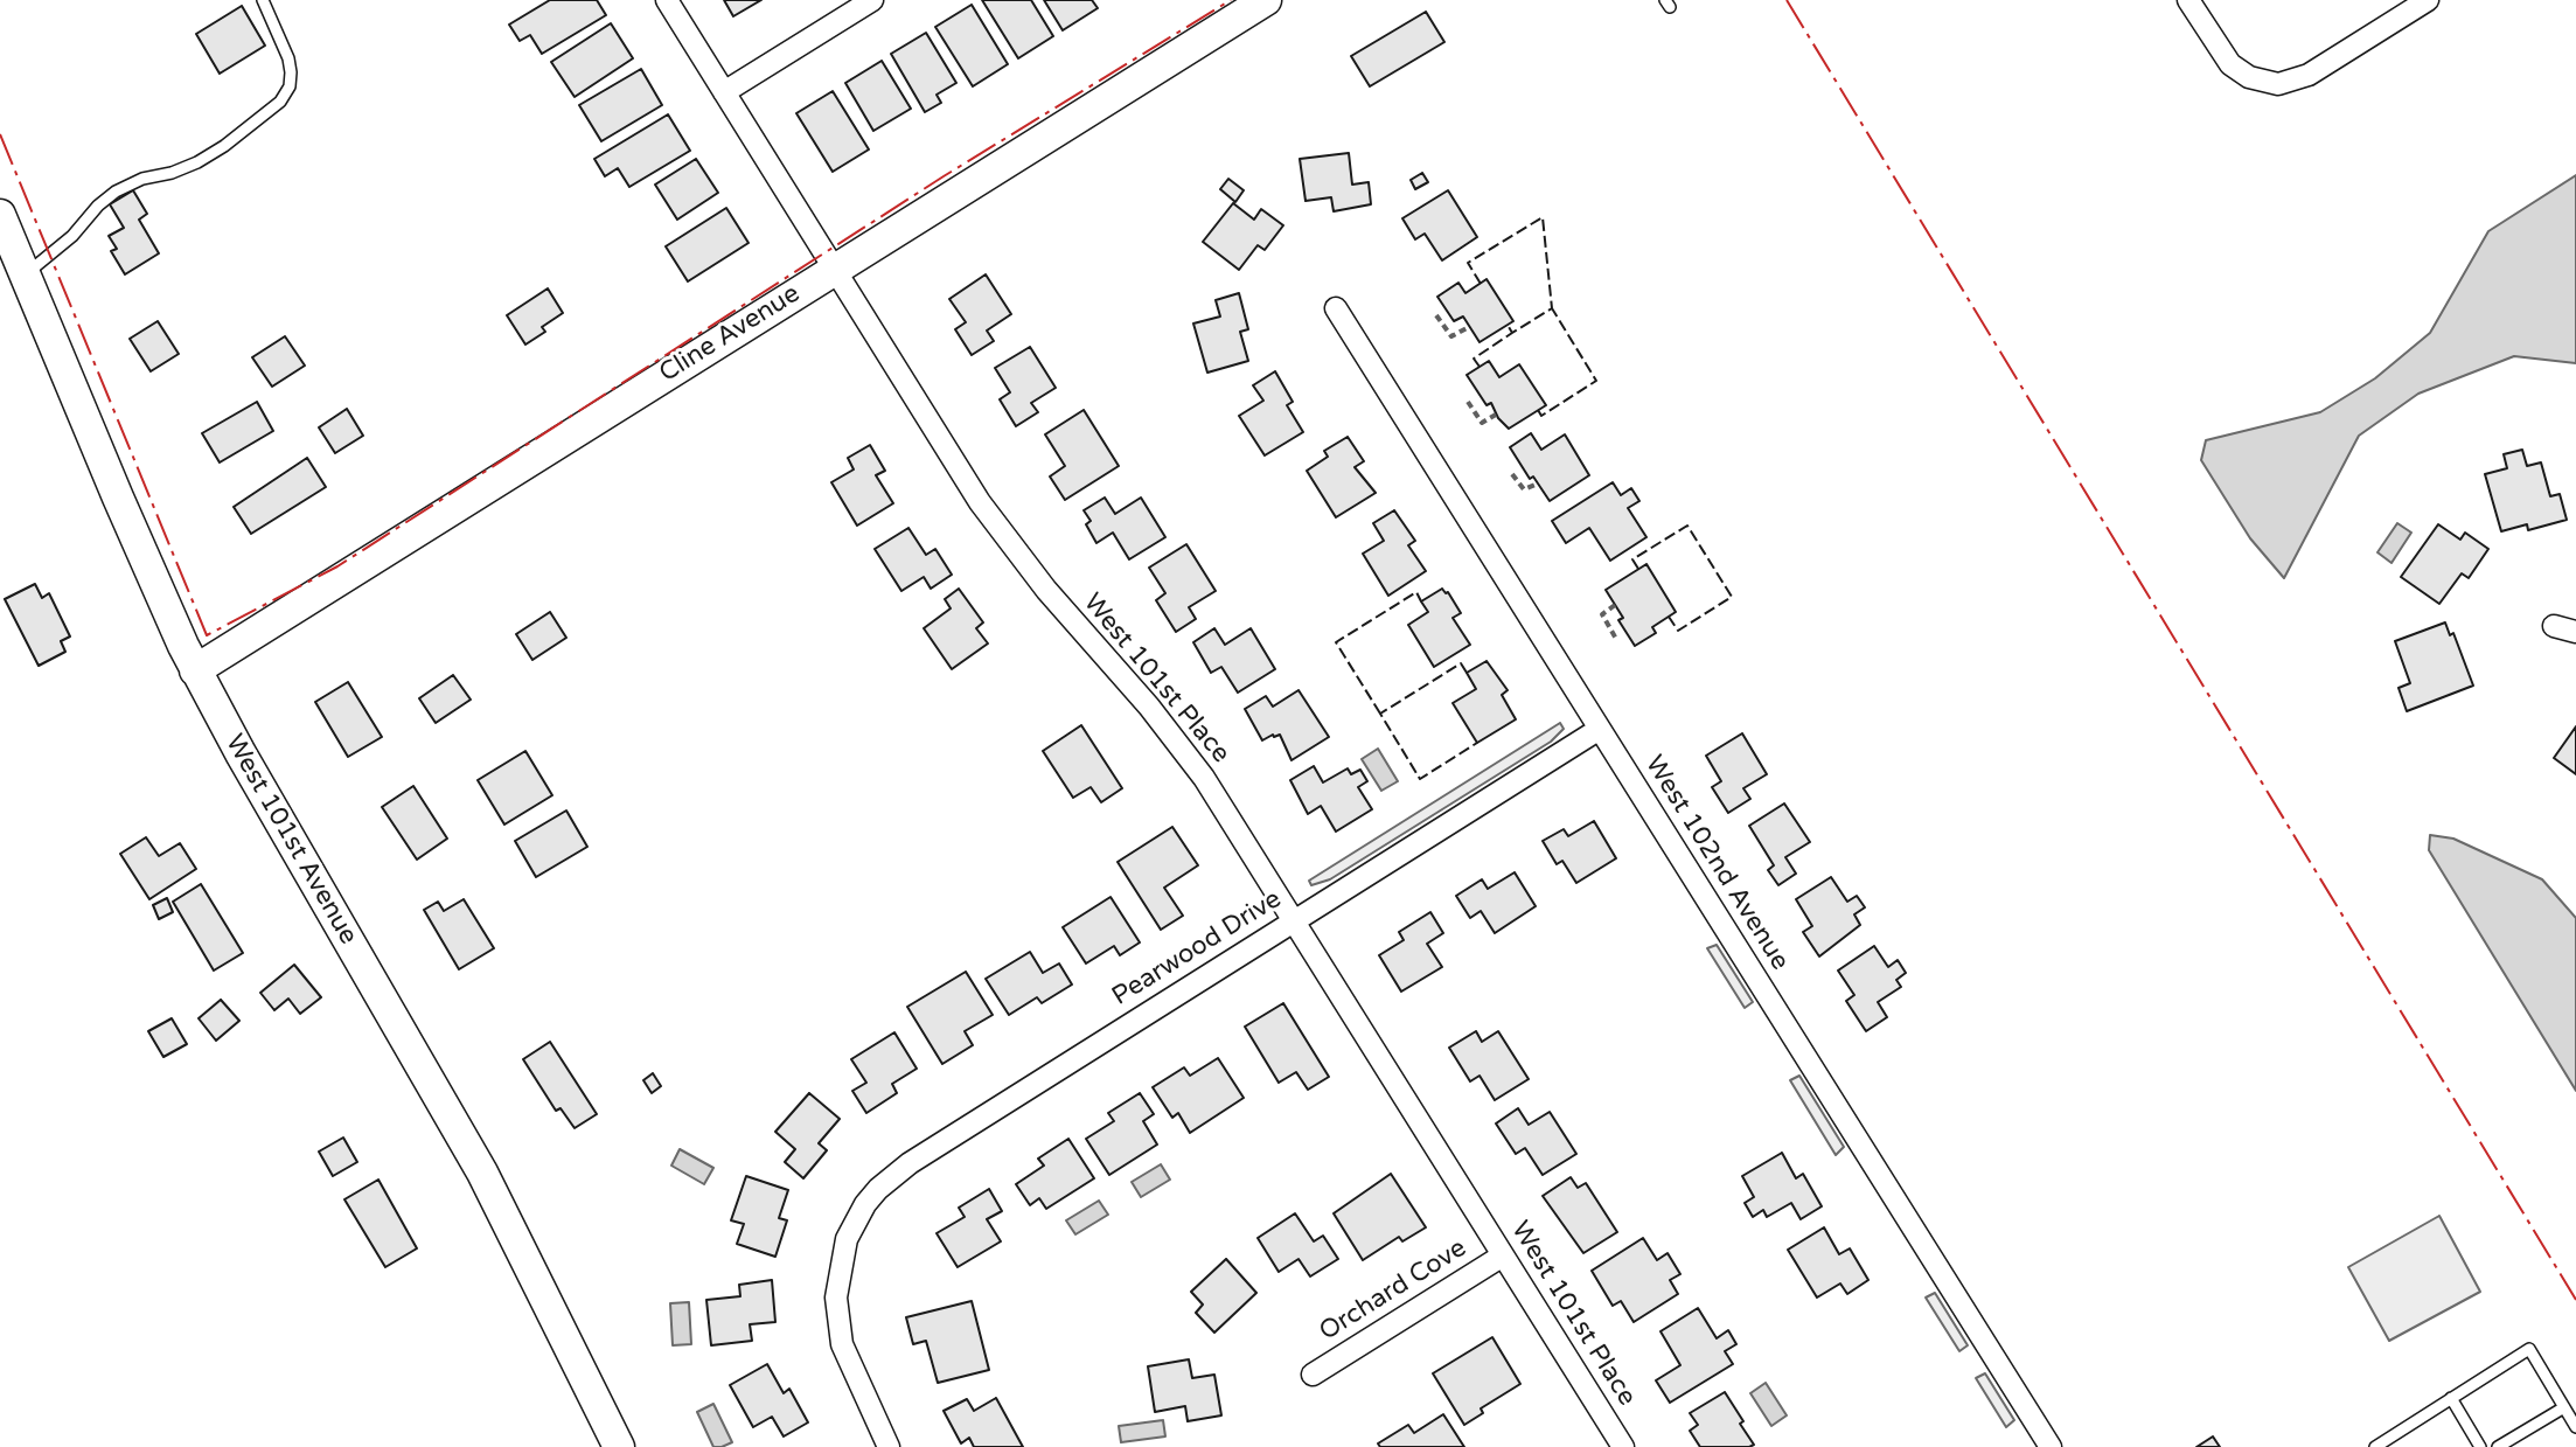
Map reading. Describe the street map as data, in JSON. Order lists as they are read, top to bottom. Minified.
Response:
{"streets":{"street":["Cline Avenue","West 101st Place","West 101st Avenue","West 102nd Avenue","Pearwood Drive","Orchard Cove"]},"crossings":[["Cline Avenue","West 101st Place"],["Cline Avenue","West 101st Avenue"],["West 101st Place","Pearwood Drive"],["West 101st Place","Orchard Cove"],["West 102nd Avenue","Pearwood Drive"]]}
